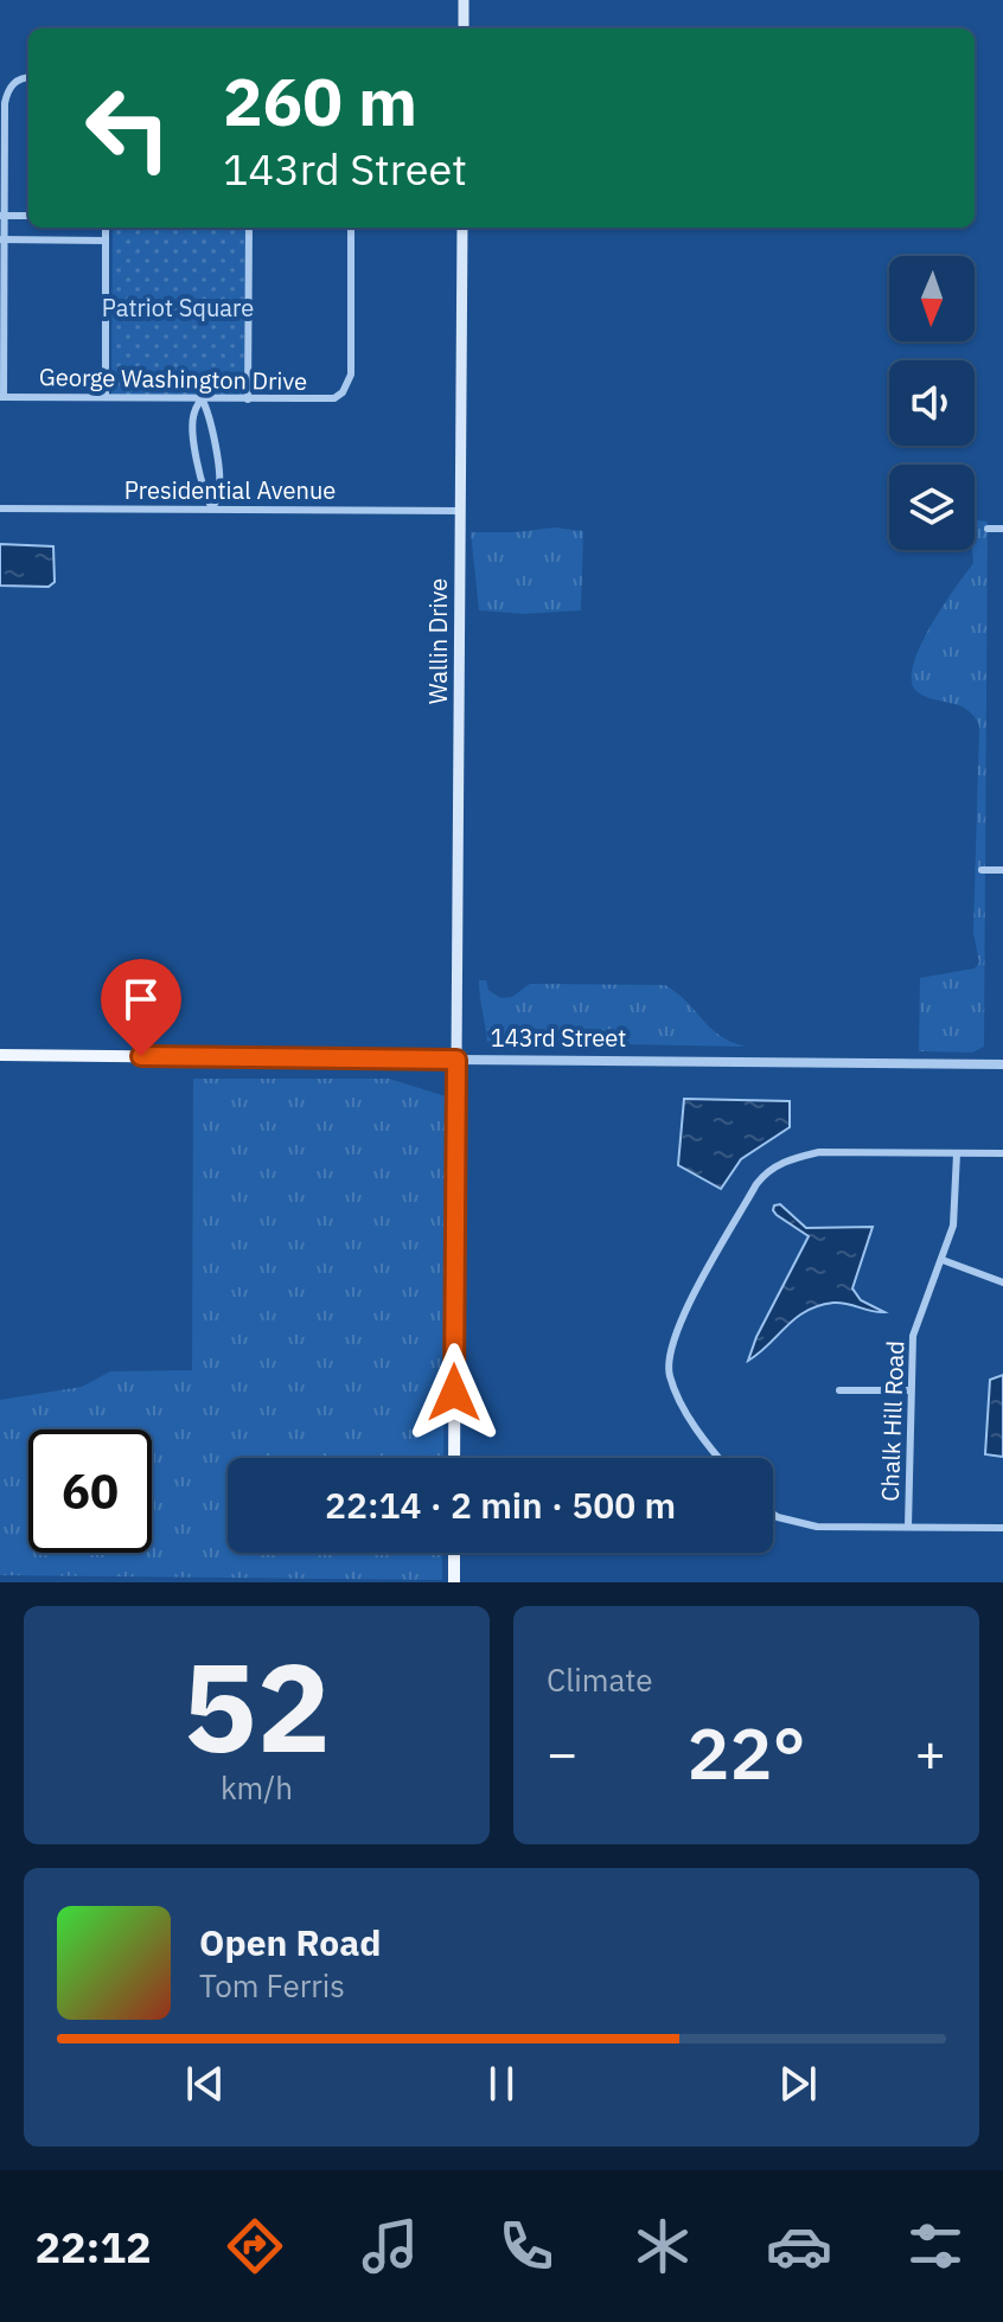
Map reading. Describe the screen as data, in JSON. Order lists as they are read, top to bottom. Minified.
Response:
{"streets":{"main road":["Wallin Drive","143rd Street"],"street":["George Washington Drive","Presidential Avenue","Chalk Hill Road"]},"crossings":[["Presidential Avenue","Wallin Drive"],["Wallin Drive","143rd Street"]],"parks":["Patriot Square"],"north":"bottom","page":{"turn":["260 m","143rd Street"],"limit":"60","trip":"22:14 · 2 min · 500 m","tile":[["52","km/h"],"Climate"],"heat":["−","22°","+"],"song":["Open Road","Tom Ferris"],"tabs":"22:12"}}
